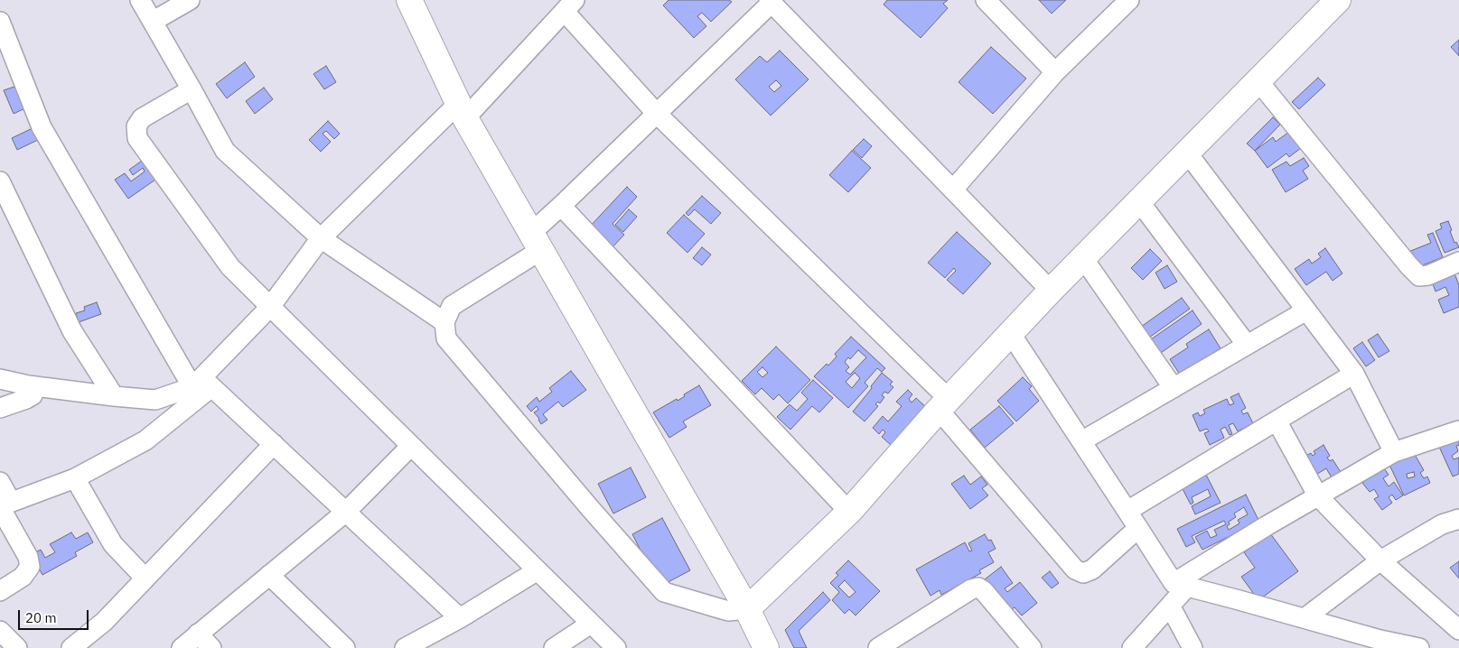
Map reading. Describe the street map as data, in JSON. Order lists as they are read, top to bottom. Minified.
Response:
{"scale_bar":"20 m"}
